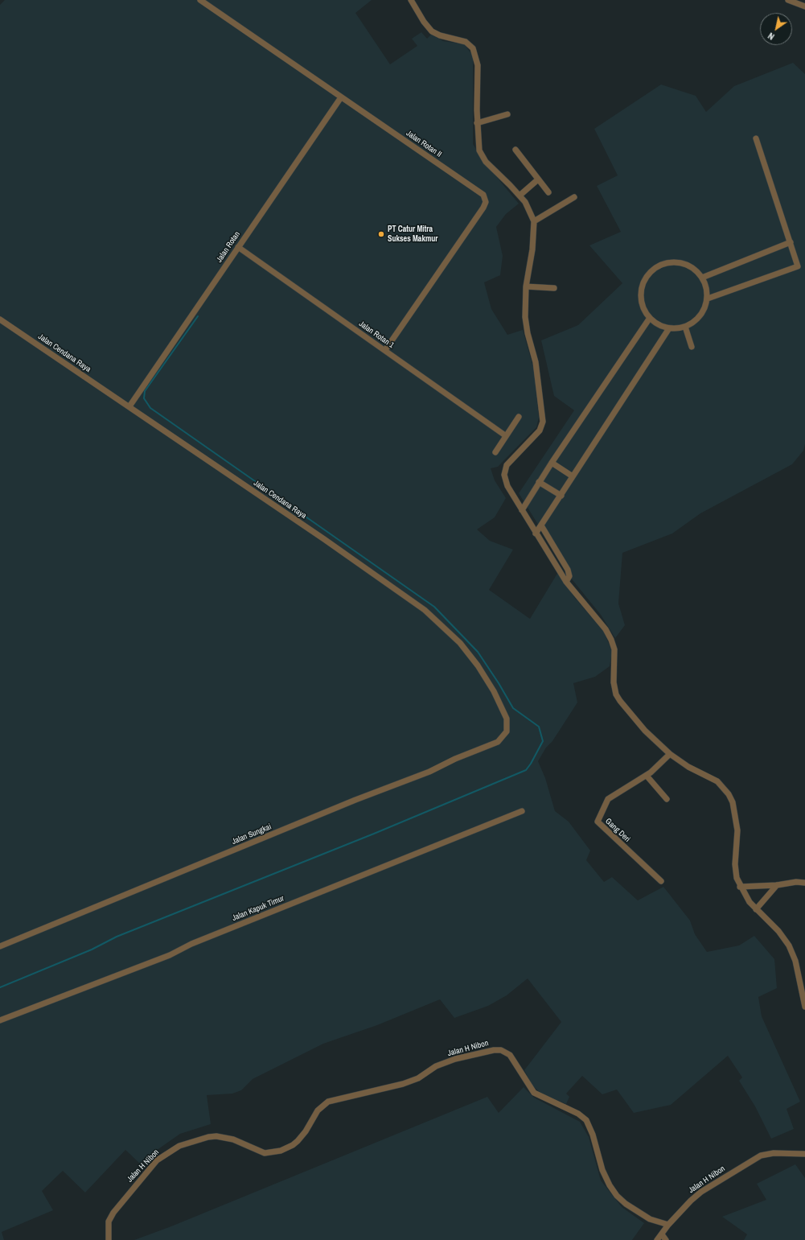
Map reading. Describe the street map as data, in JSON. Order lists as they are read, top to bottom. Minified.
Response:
{"streets":{"street":["Jalan Rotan II","Jalan Rotan","Jalan Rotan 1","Jalan Cendana Raya","Gang Deri","Jalan Sungkai","Jalan Kapuk Timur","Jalan H Nibon"]},"crossings":[["Jalan Rotan II","Jalan Rotan"],["Jalan Rotan II","Jalan Rotan 1"],["Jalan Rotan","Jalan Rotan 1"],["Jalan Rotan","Jalan Cendana Raya"],["Jalan Cendana Raya","Jalan Sungkai"]],"places":["PT Catur Mitra Sukses Makmur"],"north":"bottom left"}
